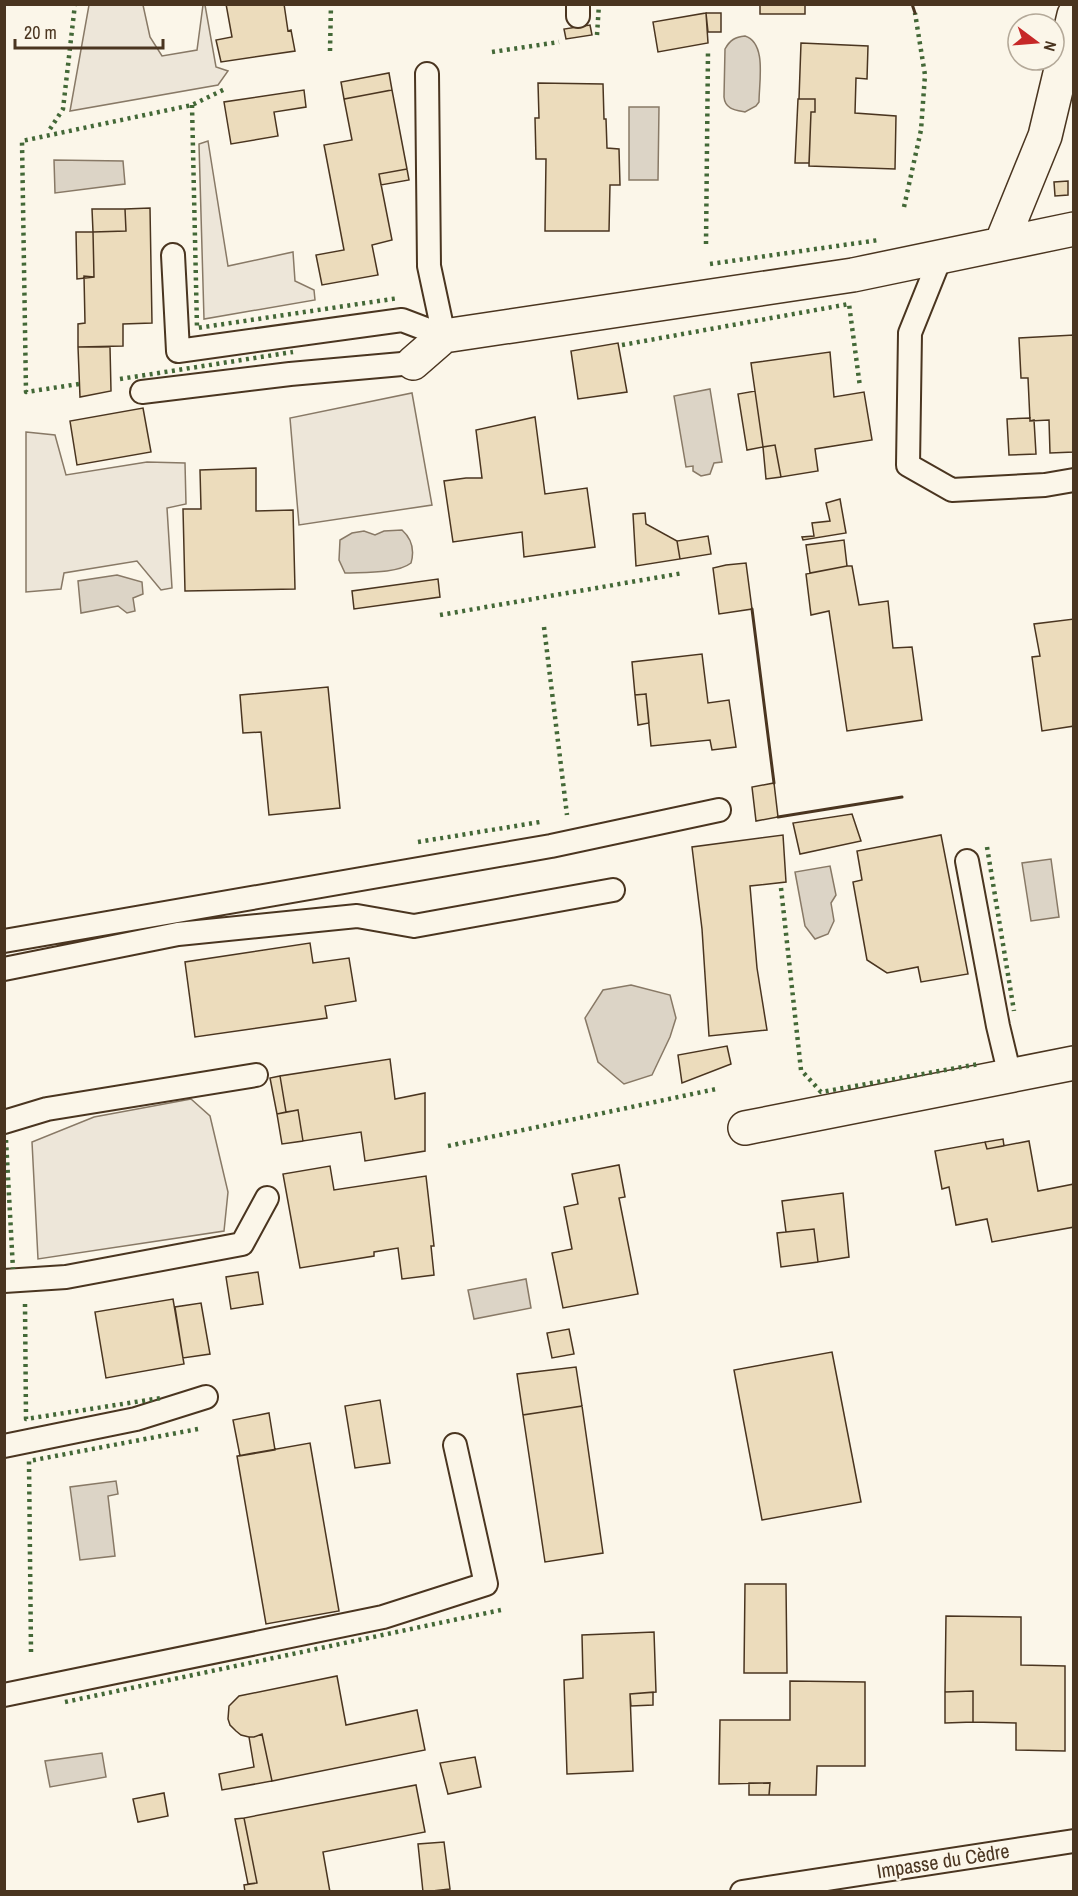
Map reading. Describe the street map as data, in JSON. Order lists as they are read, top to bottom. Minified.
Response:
{"streets":{"lane":["Impasse du Cèdre"]},"scale_bar":"20 m","north":"right"}
